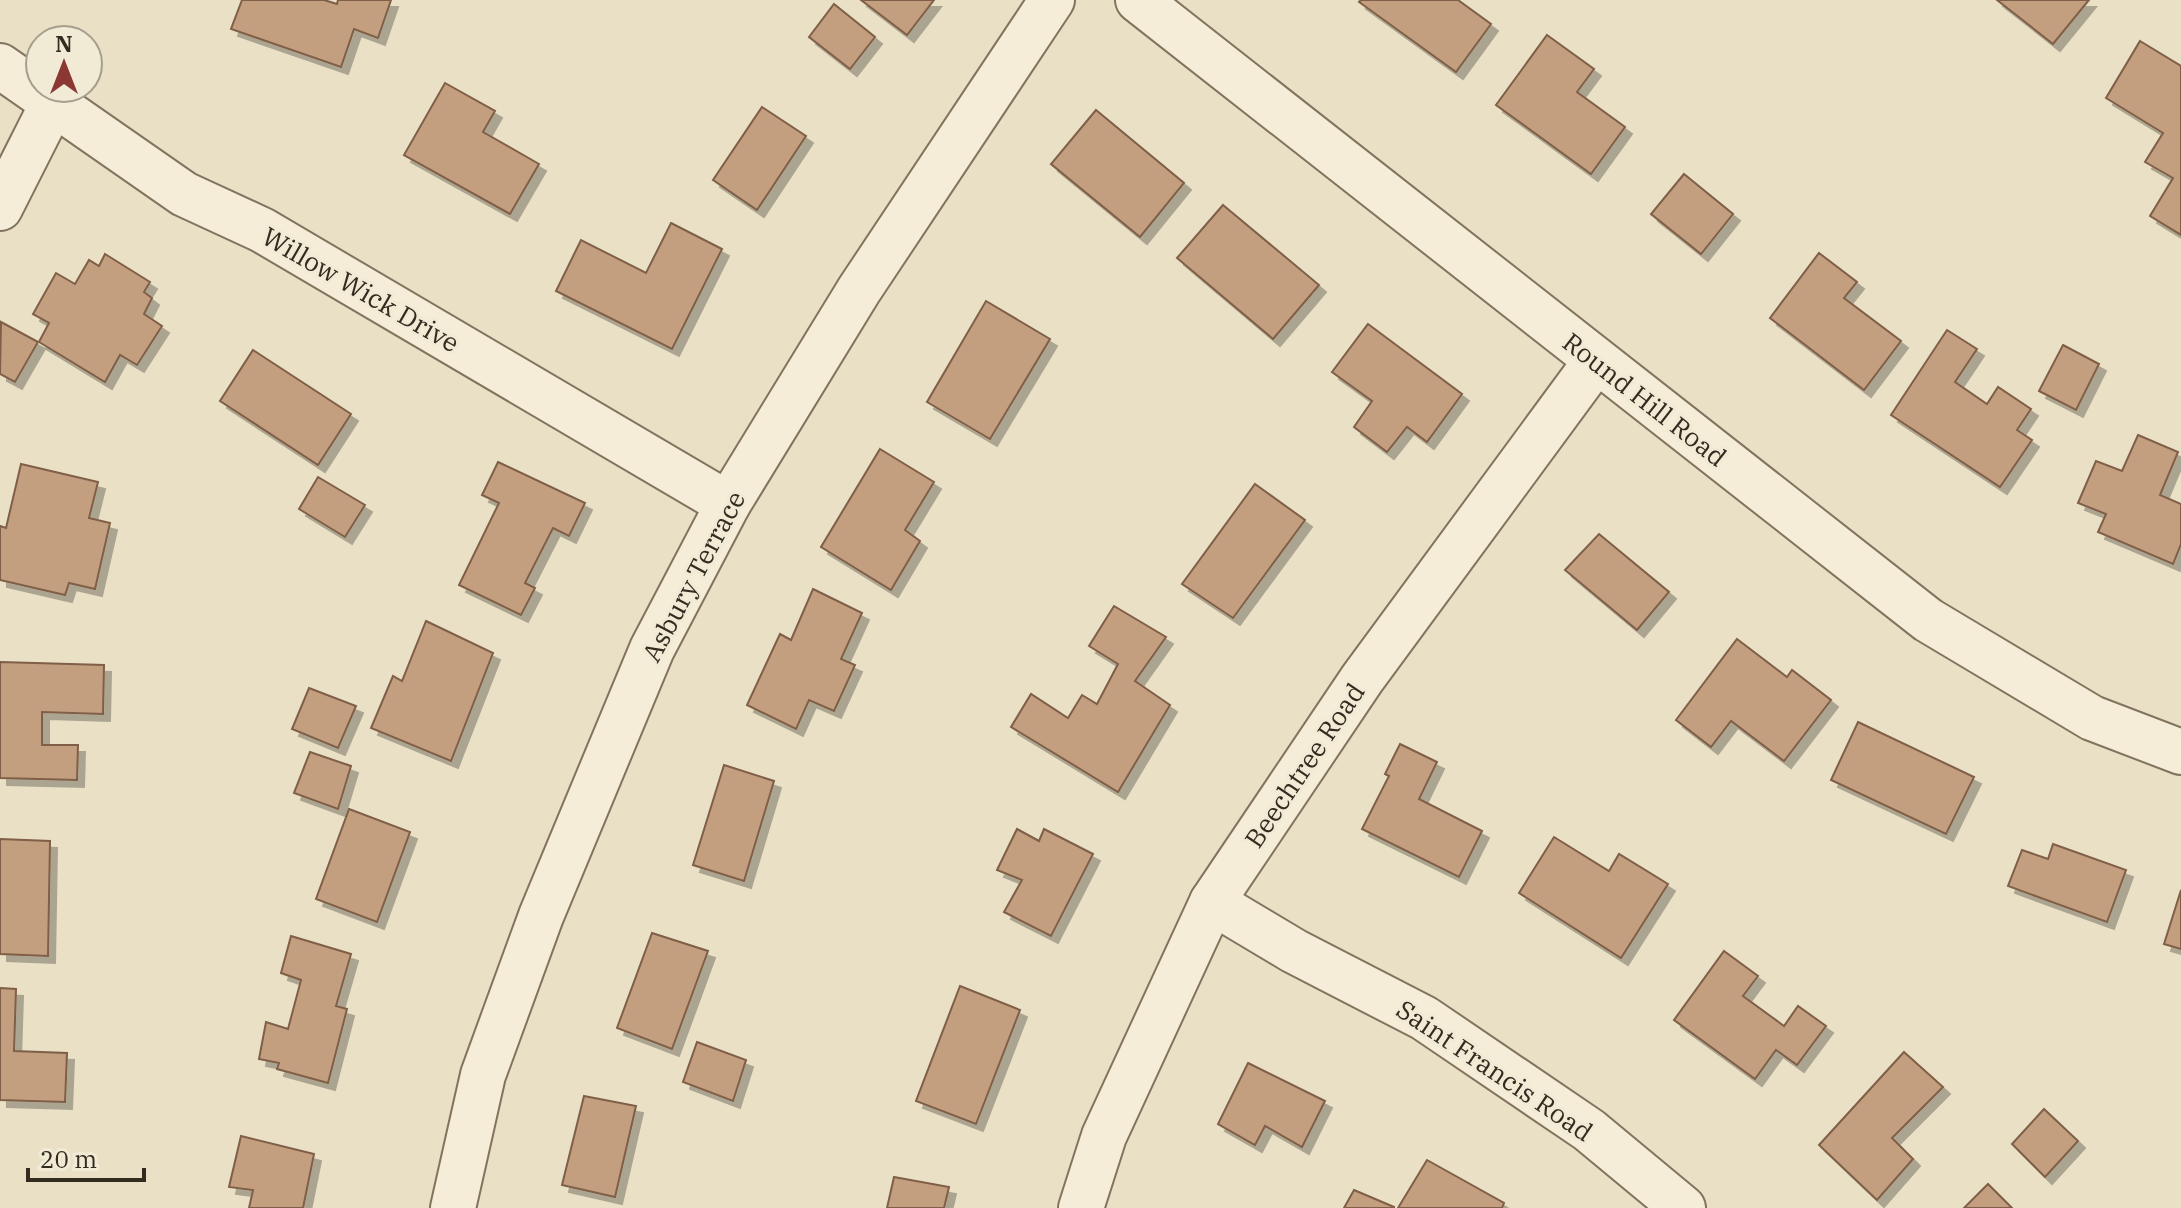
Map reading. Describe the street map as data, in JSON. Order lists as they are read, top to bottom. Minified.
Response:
{"streets":{"street":["Willow Wick Drive","Round Hill Road","Asbury Terrace","Beechtree Road","Saint Francis Road"]},"crossings":[["Willow Wick Drive","Asbury Terrace"],["Round Hill Road","Beechtree Road"],["Beechtree Road","Saint Francis Road"]],"scale_bar":"20 m","north":"top"}
